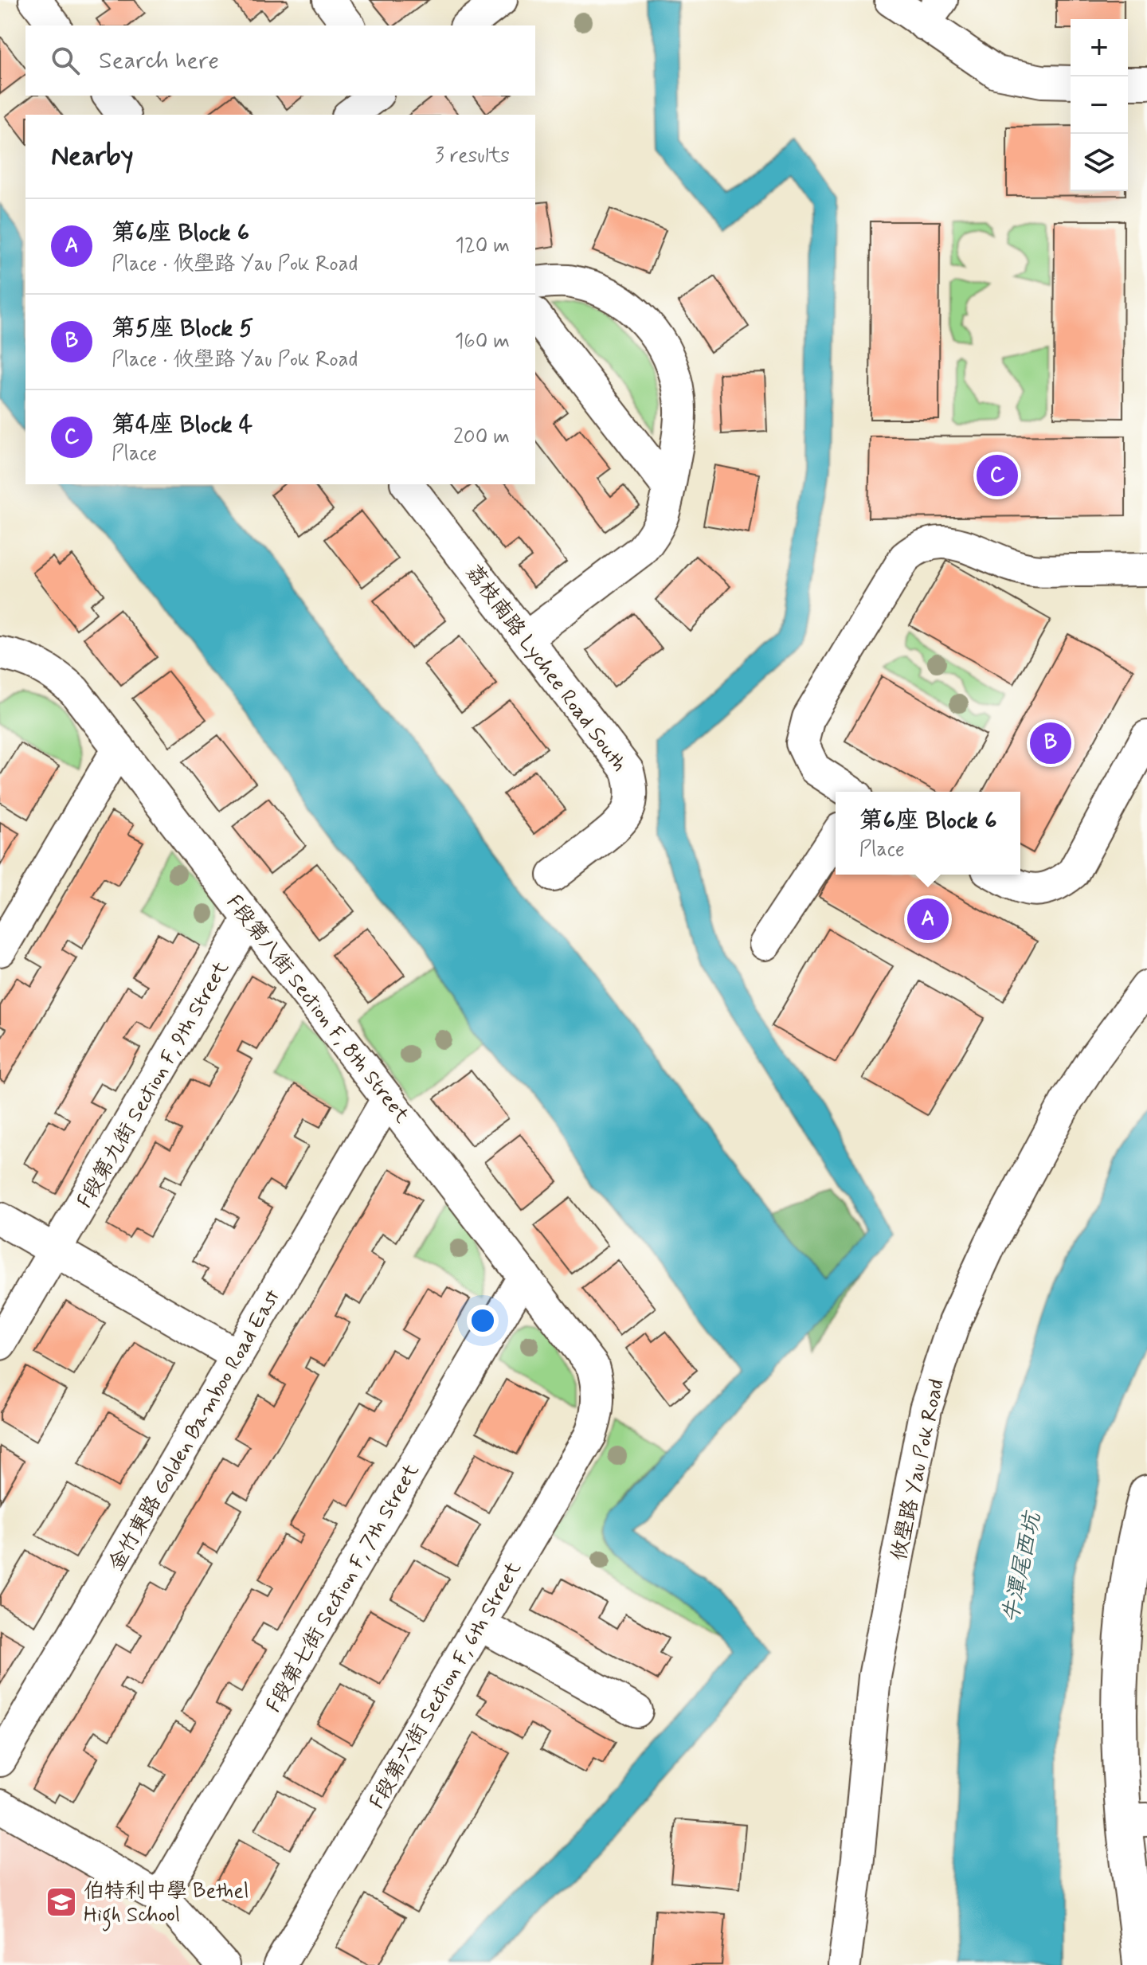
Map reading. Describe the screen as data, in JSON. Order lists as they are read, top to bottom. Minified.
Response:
{"streets":{"street":["荔枝南路 Lychee Road South","F段第八街 Section F, 8th Street","F段第九街 Section F, 9th Street","金竹東路 Golden Bamboo Road East","攸壆路 Yau Pok Road","F段第七街 Section F, 7th Street","F段第六街 Section F, 6th Street"]},"crossings":[["F段第八街 Section F, 8th Street","F段第九街 Section F, 9th Street"],["F段第八街 Section F, 8th Street","金竹東路 Golden Bamboo Road East"],["F段第八街 Section F, 8th Street","F段第七街 Section F, 7th Street"],["F段第八街 Section F, 8th Street","F段第六街 Section F, 6th Street"]],"water":["牛潭尾西坑"],"places":{"school or university":["伯特利中學 Bethel High School"]},"page":{"map_buttons":["+","−"],"search":"Search here","heading":["Nearby","3 results"],"list":[{"mark":"A","name":"第6座 Block 6","note":"Place · 攸壆路 Yau Pok Road","value":"120 m"},{"mark":"B","name":"第5座 Block 5","note":"Place · 攸壆路 Yau Pok Road","value":"160 m"},{"mark":"C","name":"第4座 Block 4","note":"Place","value":"200 m"}],"pins":["C","B","A"],"popup":["第6座 Block 6","Place"]}}
